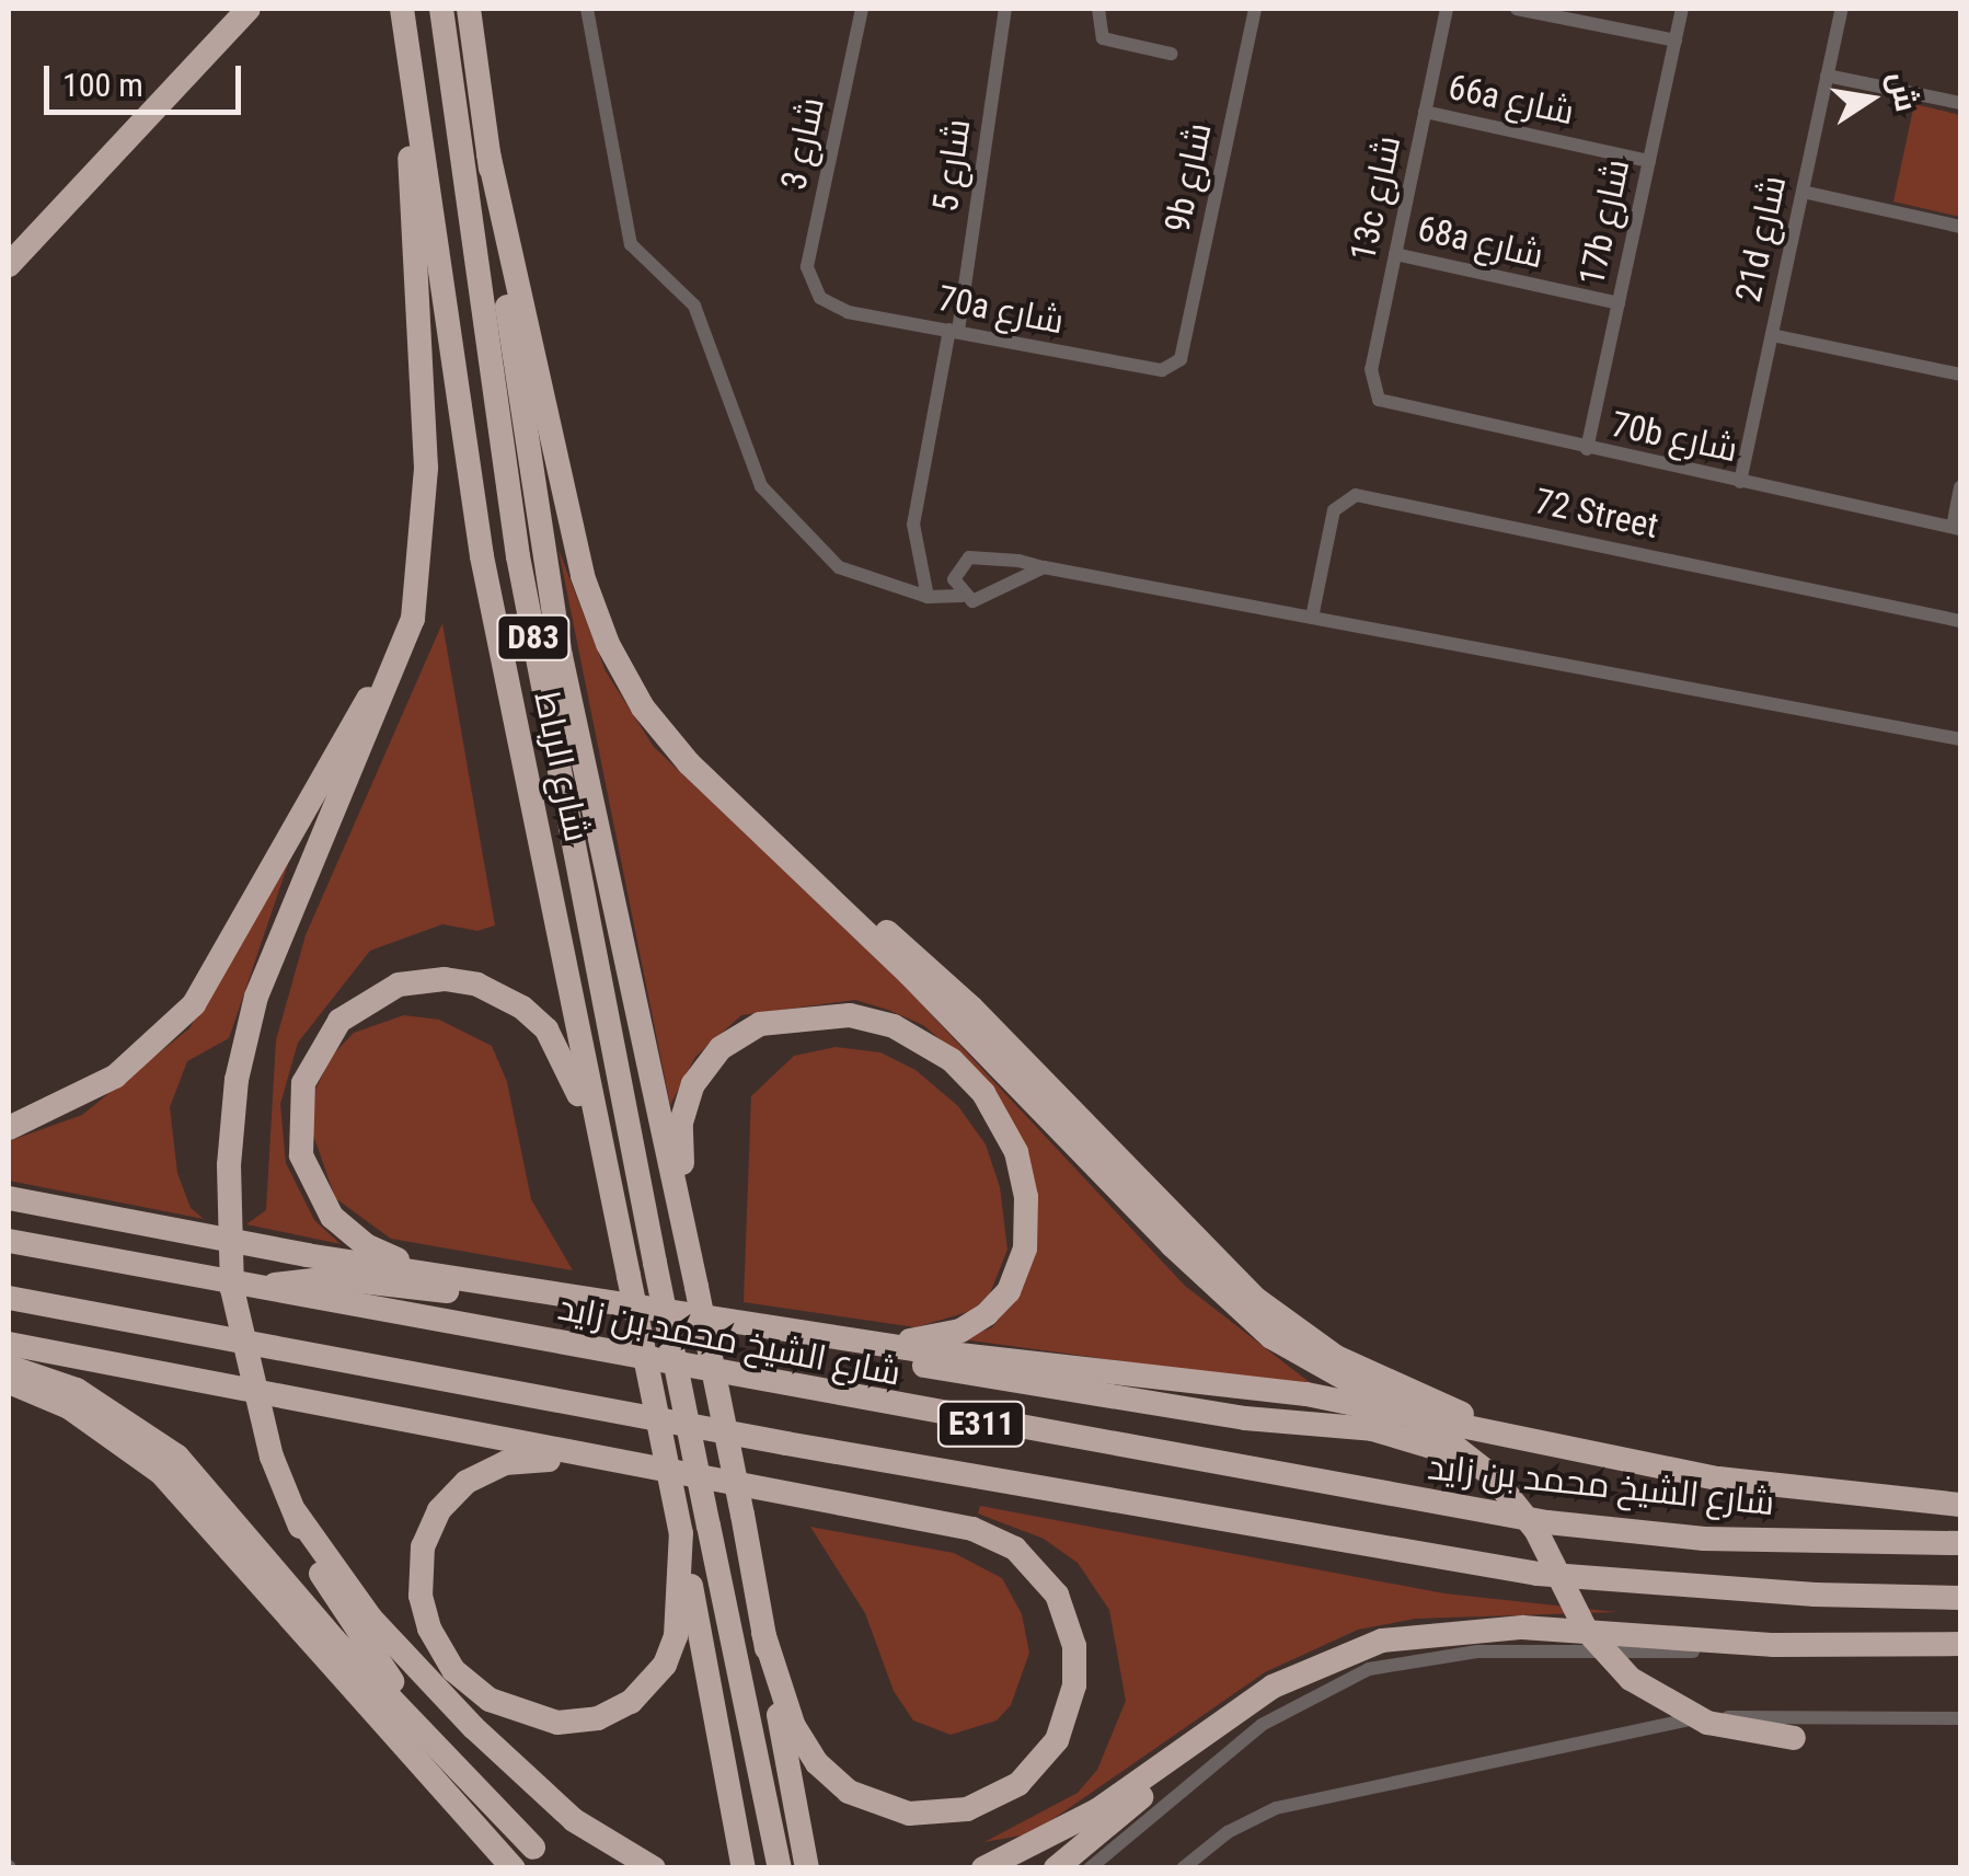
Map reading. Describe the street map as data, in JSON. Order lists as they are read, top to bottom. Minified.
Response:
{"streets":{"highway":["D83","شارع الرباط","شارع الشيخ محمد بن زايد","E311"],"street":["66a شارع","شارع 3","شارع 5","9b شارع","13c شارع","17b شارع","21d شارع","68a شارع","70a شارع","70b شارع","72 Street"]},"crossings":[["66a شارع","13c شارع"],["66a شارع","17b شارع"],["شارع 3","70a شارع"],["شارع 5","70a شارع"],["9b شارع","70a شارع"],["13c شارع","68a شارع"],["13c شارع","70b شارع"],["17b شارع","68a شارع"],["17b شارع","70b شارع"],["21d شارع","70b شارع"]],"scale_bar":"100 m","north":"right"}
